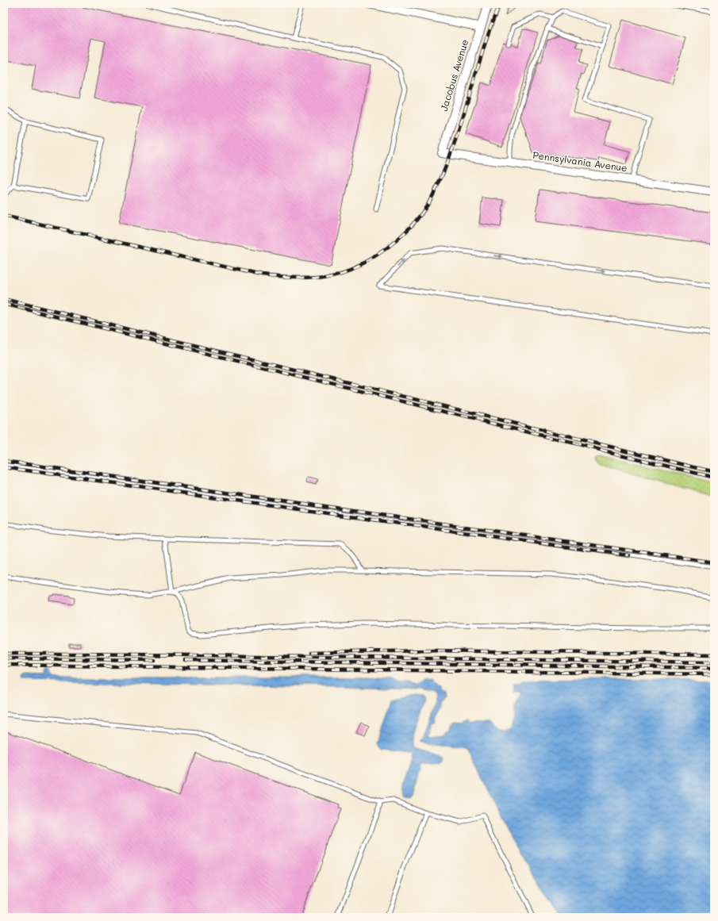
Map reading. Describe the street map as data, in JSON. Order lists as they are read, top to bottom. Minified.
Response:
{"streets":{"street":["Jacobus Avenue","Pennsylvania Avenue"]},"crossings":[["Jacobus Avenue","Pennsylvania Avenue"]]}
